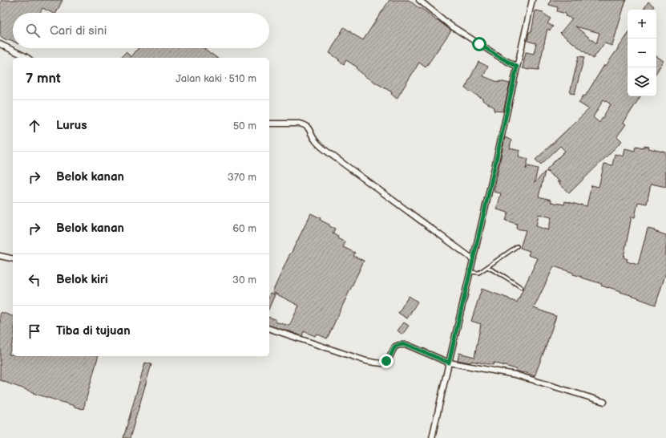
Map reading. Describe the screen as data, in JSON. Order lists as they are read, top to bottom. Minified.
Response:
{"page":{"map_buttons":["+","−"],"search":"Cari di sini","heading":["7 mnt","Jalan kaki · 510 m"],"list":[["Lurus","50 m"],["Belok kanan","370 m"],["Belok kanan","60 m"],["Belok kiri","30 m"],"Tiba di tujuan"]}}
